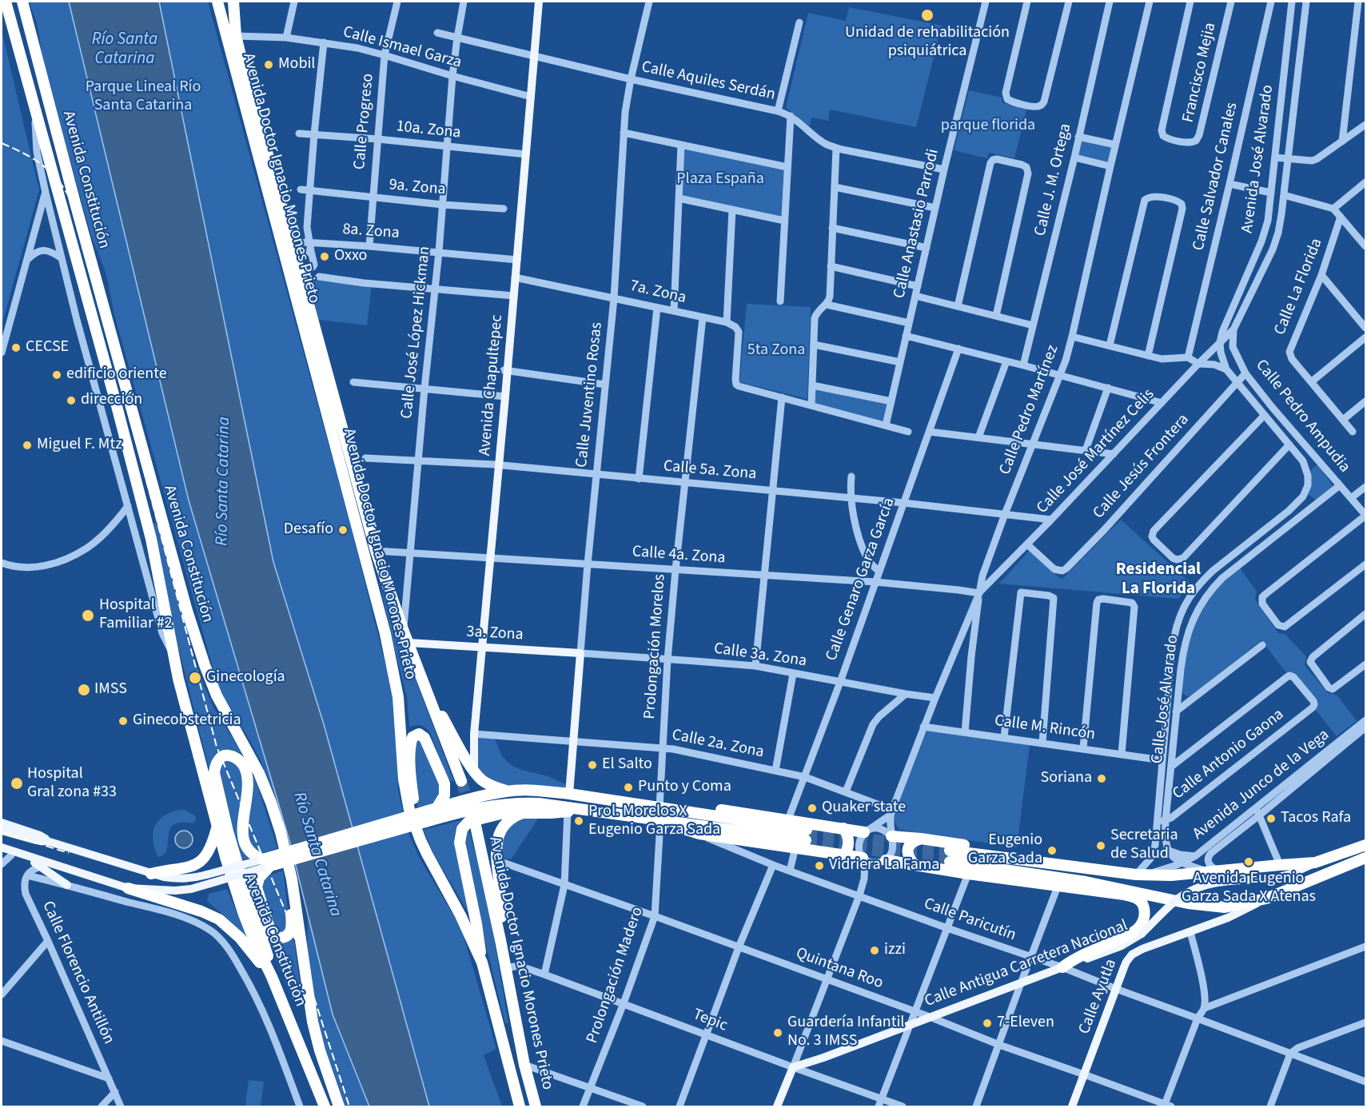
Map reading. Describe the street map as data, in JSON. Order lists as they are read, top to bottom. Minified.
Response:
{"streets":{"highway":["Avenida Doctor Ignacio Morones Prieto","Avenida Constitución"],"main road":["Avenida Chapultepec","Calle Juventino Rosas","3a. Zona","Calle Antigua Carretera Nacional","Calle Ayutla"],"street":["Calle Ismael Garza","Francisco Mejia","Calle Aquiles Serdán","Calle Progreso","10a. Zona","Avenida José Alvarado","Calle Salvador Canales","Calle J. M. Ortega","9a. Zona","Calle Anastasio Parrodi","8a. Zona","Calle La Florida","7a. Zona","Calle José López Hickman","Calle Pedro Martínez","Calle Pedro Ampudia","Calle José Martínez Celis","Calle Jesús Frontera","Calle 5a. Zona","Calle 4a. Zona","Calle Genaro Garza García","Prolongación Morelos","Calle 3a. Zona","Calle José Alvarado","Calle M. Rincón","Calle 2a. Zona","Calle Antonio Gaona","Avenida Junco de la Vega","Calle Paricutín","Quintana Roo","Calle Florencio Antillón","Prolongación Madero","Tepic"]},"crossings":[["Calle Ismael Garza","Calle Progreso"],["Calle Ismael Garza","Avenida Doctor Ignacio Morones Prieto"],["Calle Ismael Garza","Calle José López Hickman"],["Calle Ismael Garza","Avenida Chapultepec"],["Calle Aquiles Serdán","Calle Anastasio Parrodi"],["Calle Aquiles Serdán","Calle José López Hickman"],["Calle Aquiles Serdán","Avenida Chapultepec"],["Calle Aquiles Serdán","Calle Juventino Rosas"],["Calle Progreso","10a. Zona"],["Calle Progreso","9a. Zona"],["Calle Progreso","8a. Zona"],["10a. Zona","Calle José López Hickman"],["10a. Zona","Avenida Chapultepec"],["Avenida José Alvarado","Calle Pedro Ampudia"],["Avenida José Alvarado","Calle José Martínez Celis"],["Avenida Doctor Ignacio Morones Prieto","Calle José López Hickman"],["Avenida Doctor Ignacio Morones Prieto","Calle 4a. Zona"],["Avenida Doctor Ignacio Morones Prieto","3a. Zona"],["Avenida Doctor Ignacio Morones Prieto","Tepic"],["9a. Zona","Calle José López Hickman"],["8a. Zona","Calle José López Hickman"],["8a. Zona","Avenida Chapultepec"],["7a. Zona","Avenida Chapultepec"],["7a. Zona","Calle Juventino Rosas"],["7a. Zona","Prolongación Morelos"],["Calle José López Hickman","Calle 5a. Zona"],["Calle José López Hickman","Calle 4a. Zona"],["Avenida Chapultepec","Calle 5a. Zona"],["Avenida Chapultepec","Calle 4a. Zona"],["Avenida Chapultepec","3a. Zona"],["Avenida Chapultepec","Calle 2a. Zona"],["Calle Juventino Rosas","Calle 5a. Zona"],["Calle Juventino Rosas","Calle 4a. Zona"],["Calle Juventino Rosas","3a. Zona"],["Calle Juventino Rosas","Calle 3a. Zona"],["Calle Juventino Rosas","Calle 2a. Zona"],["Calle Pedro Martínez","Calle José Martínez Celis"],["Calle Pedro Martínez","Calle 5a. Zona"],["Calle Pedro Martínez","Calle 4a. Zona"],["Calle Pedro Martínez","Calle 3a. Zona"],["Calle Pedro Martínez","Calle M. Rincón"],["Calle Pedro Martínez","Calle 2a. Zona"],["Calle Pedro Ampudia","Calle José Martínez Celis"],["Calle Pedro Ampudia","Calle Jesús Frontera"],["Calle Pedro Ampudia","Calle José Alvarado"],["Calle José Martínez Celis","Calle Jesús Frontera"],["Calle José Martínez Celis","Calle 5a. Zona"],["Calle José Martínez Celis","Calle 4a. Zona"],["Calle 5a. Zona","Calle Genaro Garza García"],["Calle 5a. Zona","Prolongación Morelos"],["Calle 4a. Zona","Calle Genaro Garza García"],["Calle 4a. Zona","Prolongación Morelos"],["Calle Genaro Garza García","Calle 3a. Zona"],["Calle Genaro Garza García","Calle 2a. Zona"],["3a. Zona","Calle 3a. Zona"],["Prolongación Morelos","Calle 3a. Zona"],["Prolongación Morelos","Calle 2a. Zona"],["Calle José Alvarado","Calle M. Rincón"],["Calle José Alvarado","Calle Antonio Gaona"],["Calle José Alvarado","Avenida Junco de la Vega"],["Calle Paricutín","Calle Antigua Carretera Nacional"],["Calle Paricutín","Calle Ayutla"],["Calle Antigua Carretera Nacional","Quintana Roo"],["Calle Antigua Carretera Nacional","Tepic"],["Quintana Roo","Prolongación Madero"],["Quintana Roo","Calle Ayutla"],["Prolongación Madero","Tepic"]],"districts":["Residencial La Florida"],"water":["Río Santa Catarina"],"parks":["Parque Lineal Río Santa Catarina","parque florida","Plaza España","5ta Zona"],"places":["Unidad de rehabilitación psiquiátrica","Mobil","Oxxo","CECSE","edificio oriente","dirección","Miguel F. Mtz","Desafío","Hospital Familiar #2","Ginecología","IMSS","Ginecobstetricia","El Salto","Soriana","Hospital Gral zona #33","Punto y Coma","Quaker state","Tacos Rafa","Prol. Morelos X Eugenio Garza Sada","Secretaria de Salud","Eugenio Garza Sada","Avenida Eugenio Garza Sada X Atenas","Vidriera La Fama","izzi","7-Eleven","Guardería Infantil No. 3 IMSS"]}
